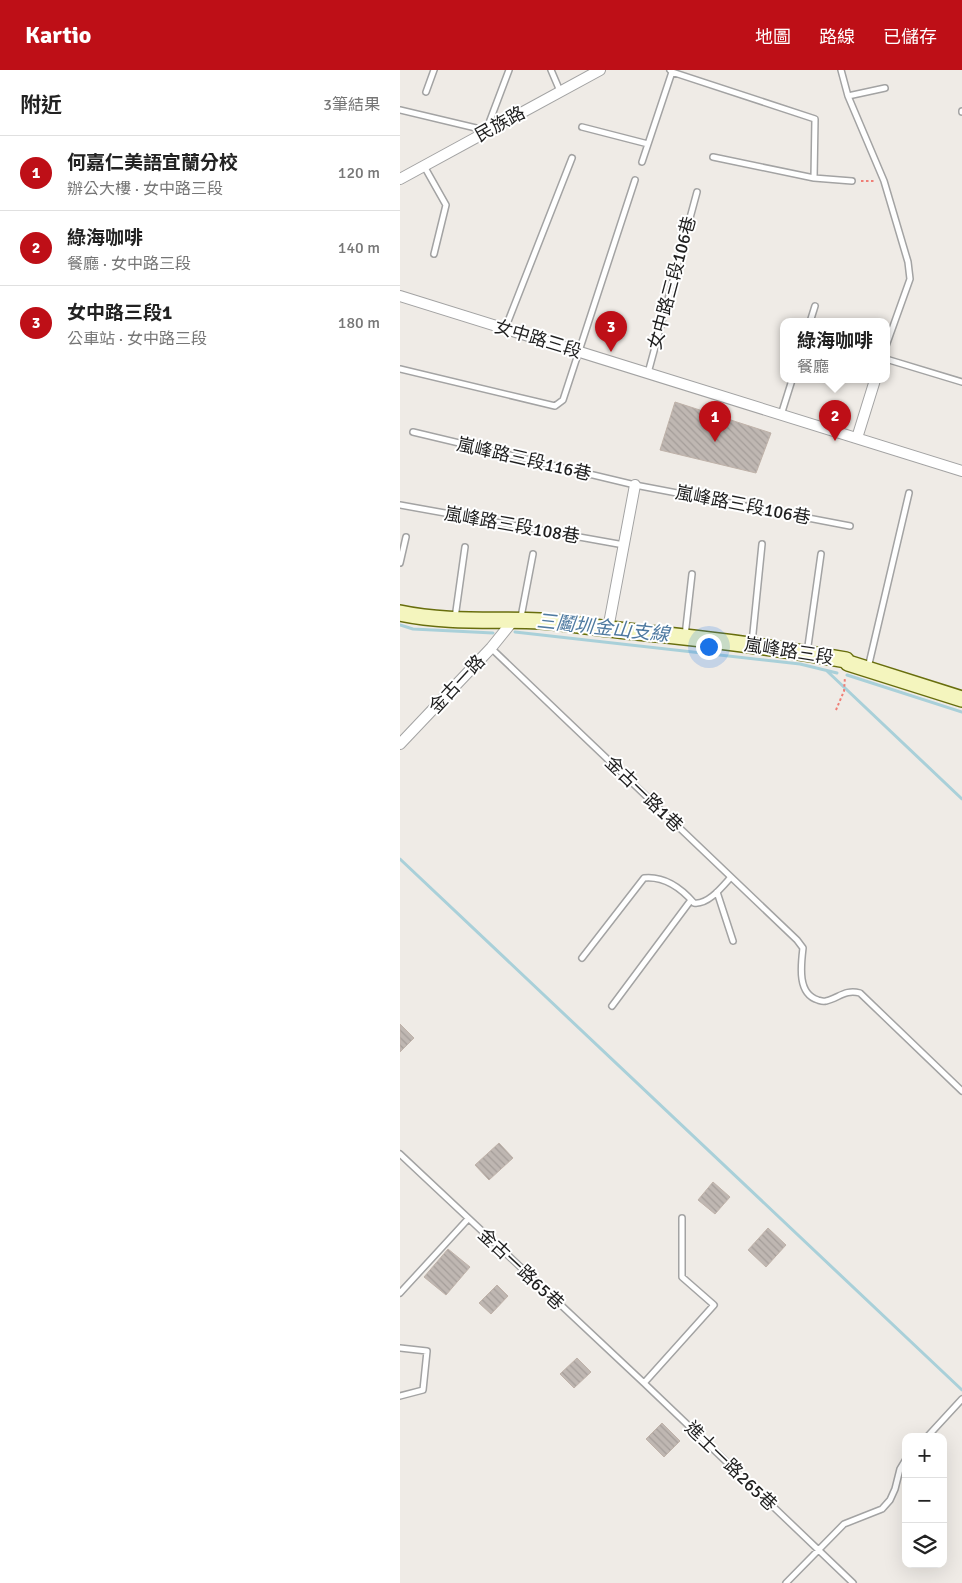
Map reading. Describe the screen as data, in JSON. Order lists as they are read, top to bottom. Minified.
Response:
{"streets":{"street":["民族路","女中路三段","嵐峰路三段","金古一路"],"lane":["女中路三段106巷","嵐峰路三段116巷","嵐峰路三段106巷","嵐峰路三段108巷","金古一路1巷","金古一路65巷","進士一路265巷"]},"crossings":[["女中路三段106巷","女中路三段"],["嵐峰路三段116巷","嵐峰路三段106巷"],["嵐峰路三段","金古一路"],["金古一路","金古一路1巷"],["金古一路65巷","進士一路265巷"]],"water":["三鬮圳金山支線"],"page":{"header":"Kartio","nav":["地圖","路線","已儲存"],"heading":["附近","3筆結果"],"list":[{"mark":"1","name":"何嘉仁美語宜蘭分校","note":"辦公大樓 · 女中路三段","value":"120 m"},{"mark":"2","name":"綠海咖啡","note":"餐廳 · 女中路三段","value":"140 m"},{"mark":"3","name":"女中路三段1","note":"公車站 · 女中路三段","value":"180 m"}],"pins":["3","2","1"],"popup":["綠海咖啡","餐廳"],"map_buttons":["+","−"]}}
